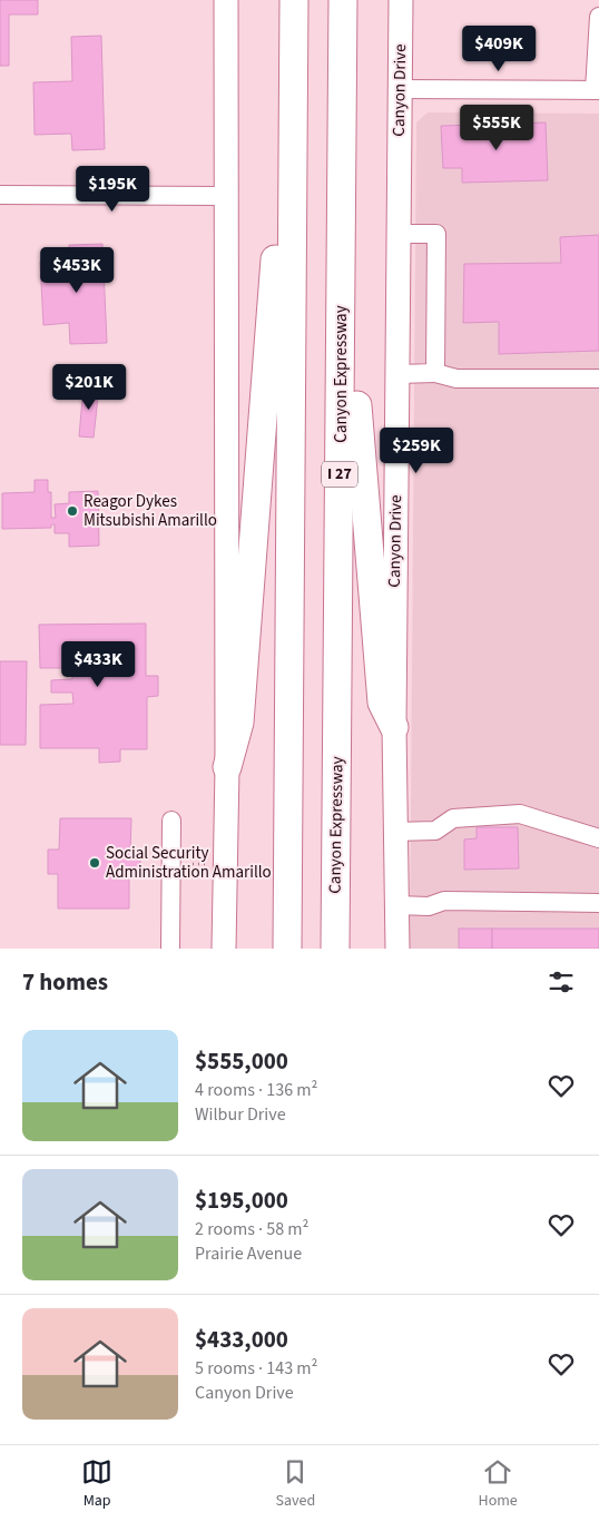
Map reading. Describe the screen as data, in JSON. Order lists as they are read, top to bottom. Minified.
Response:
{"streets":{"highway":["Canyon Expressway","I 27"],"main road":["Canyon Drive"]},"places":["Reagor Dykes Mitsubishi Amarillo","Social Security Administration Amarillo"],"page":{"price":["$409K","$555K","$195K","$453K","$201K","$259K","$433K"],"heading":"7 homes","list":[{"name":"$555,000","note":"4 rooms · 136 m² · Wilbur Drive"},{"name":"$195,000","note":"2 rooms · 58 m² · Prairie Avenue"},{"name":"$433,000","note":"5 rooms · 143 m² · Canyon Drive"}],"tabs":["Map","Saved","Home"]}}
